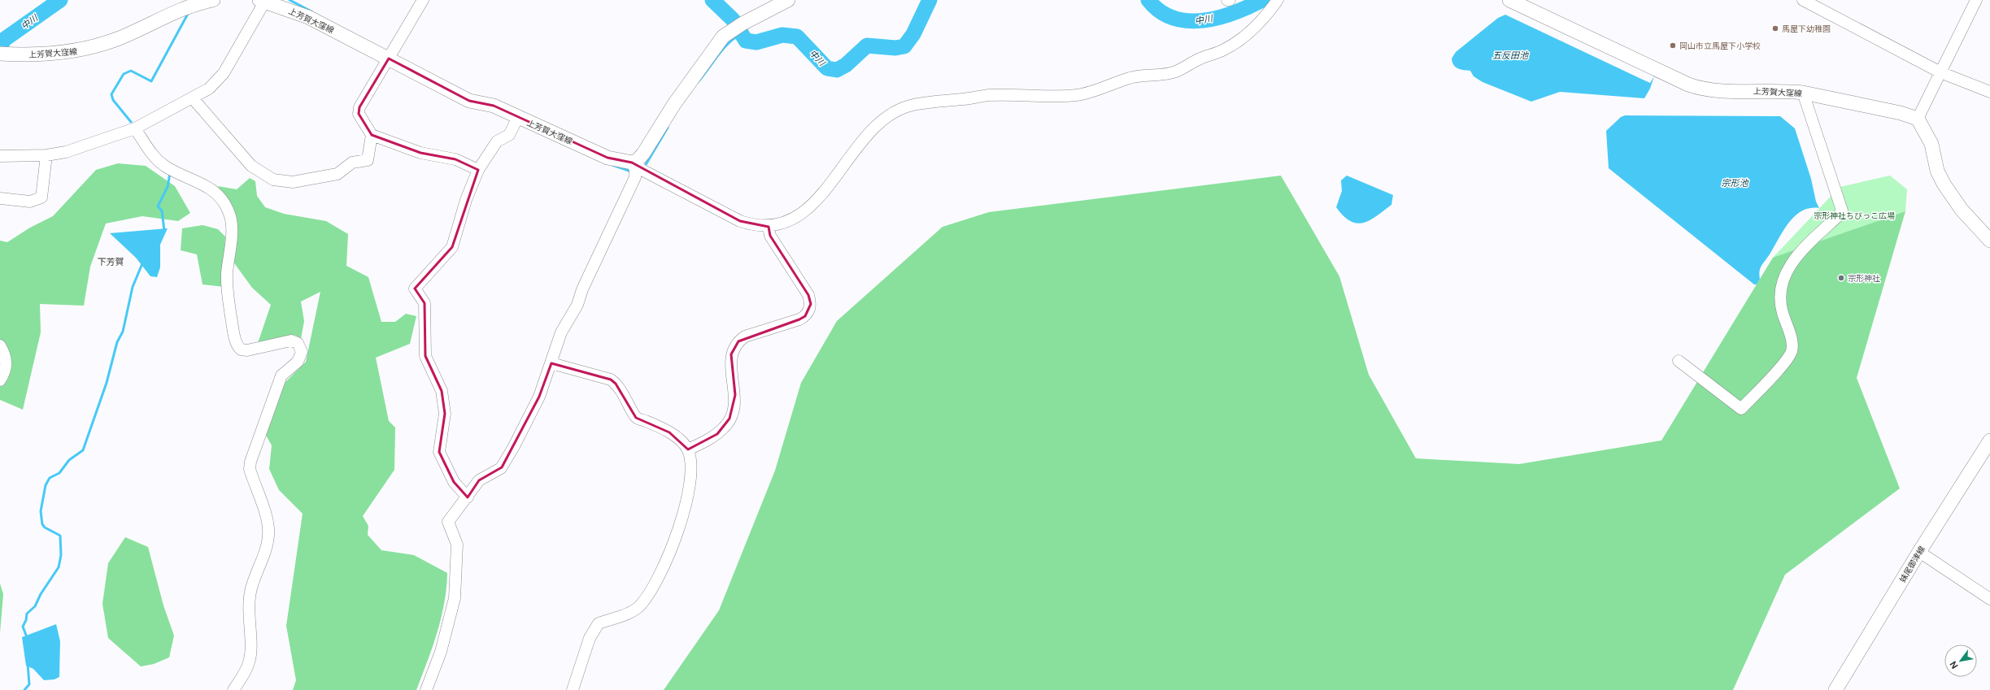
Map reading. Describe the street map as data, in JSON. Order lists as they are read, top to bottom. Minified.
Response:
{"streets":{"main road":["上芳賀大窪線","妹尾御津線"]},"districts":["下芳賀"],"water":["中川","五反田池","宗形池"],"parks":["宗形神社ちびっこ広場"],"places":["馬屋下幼稚園","岡山市立馬屋下小学校","宗形神社"],"north":"bottom left"}
